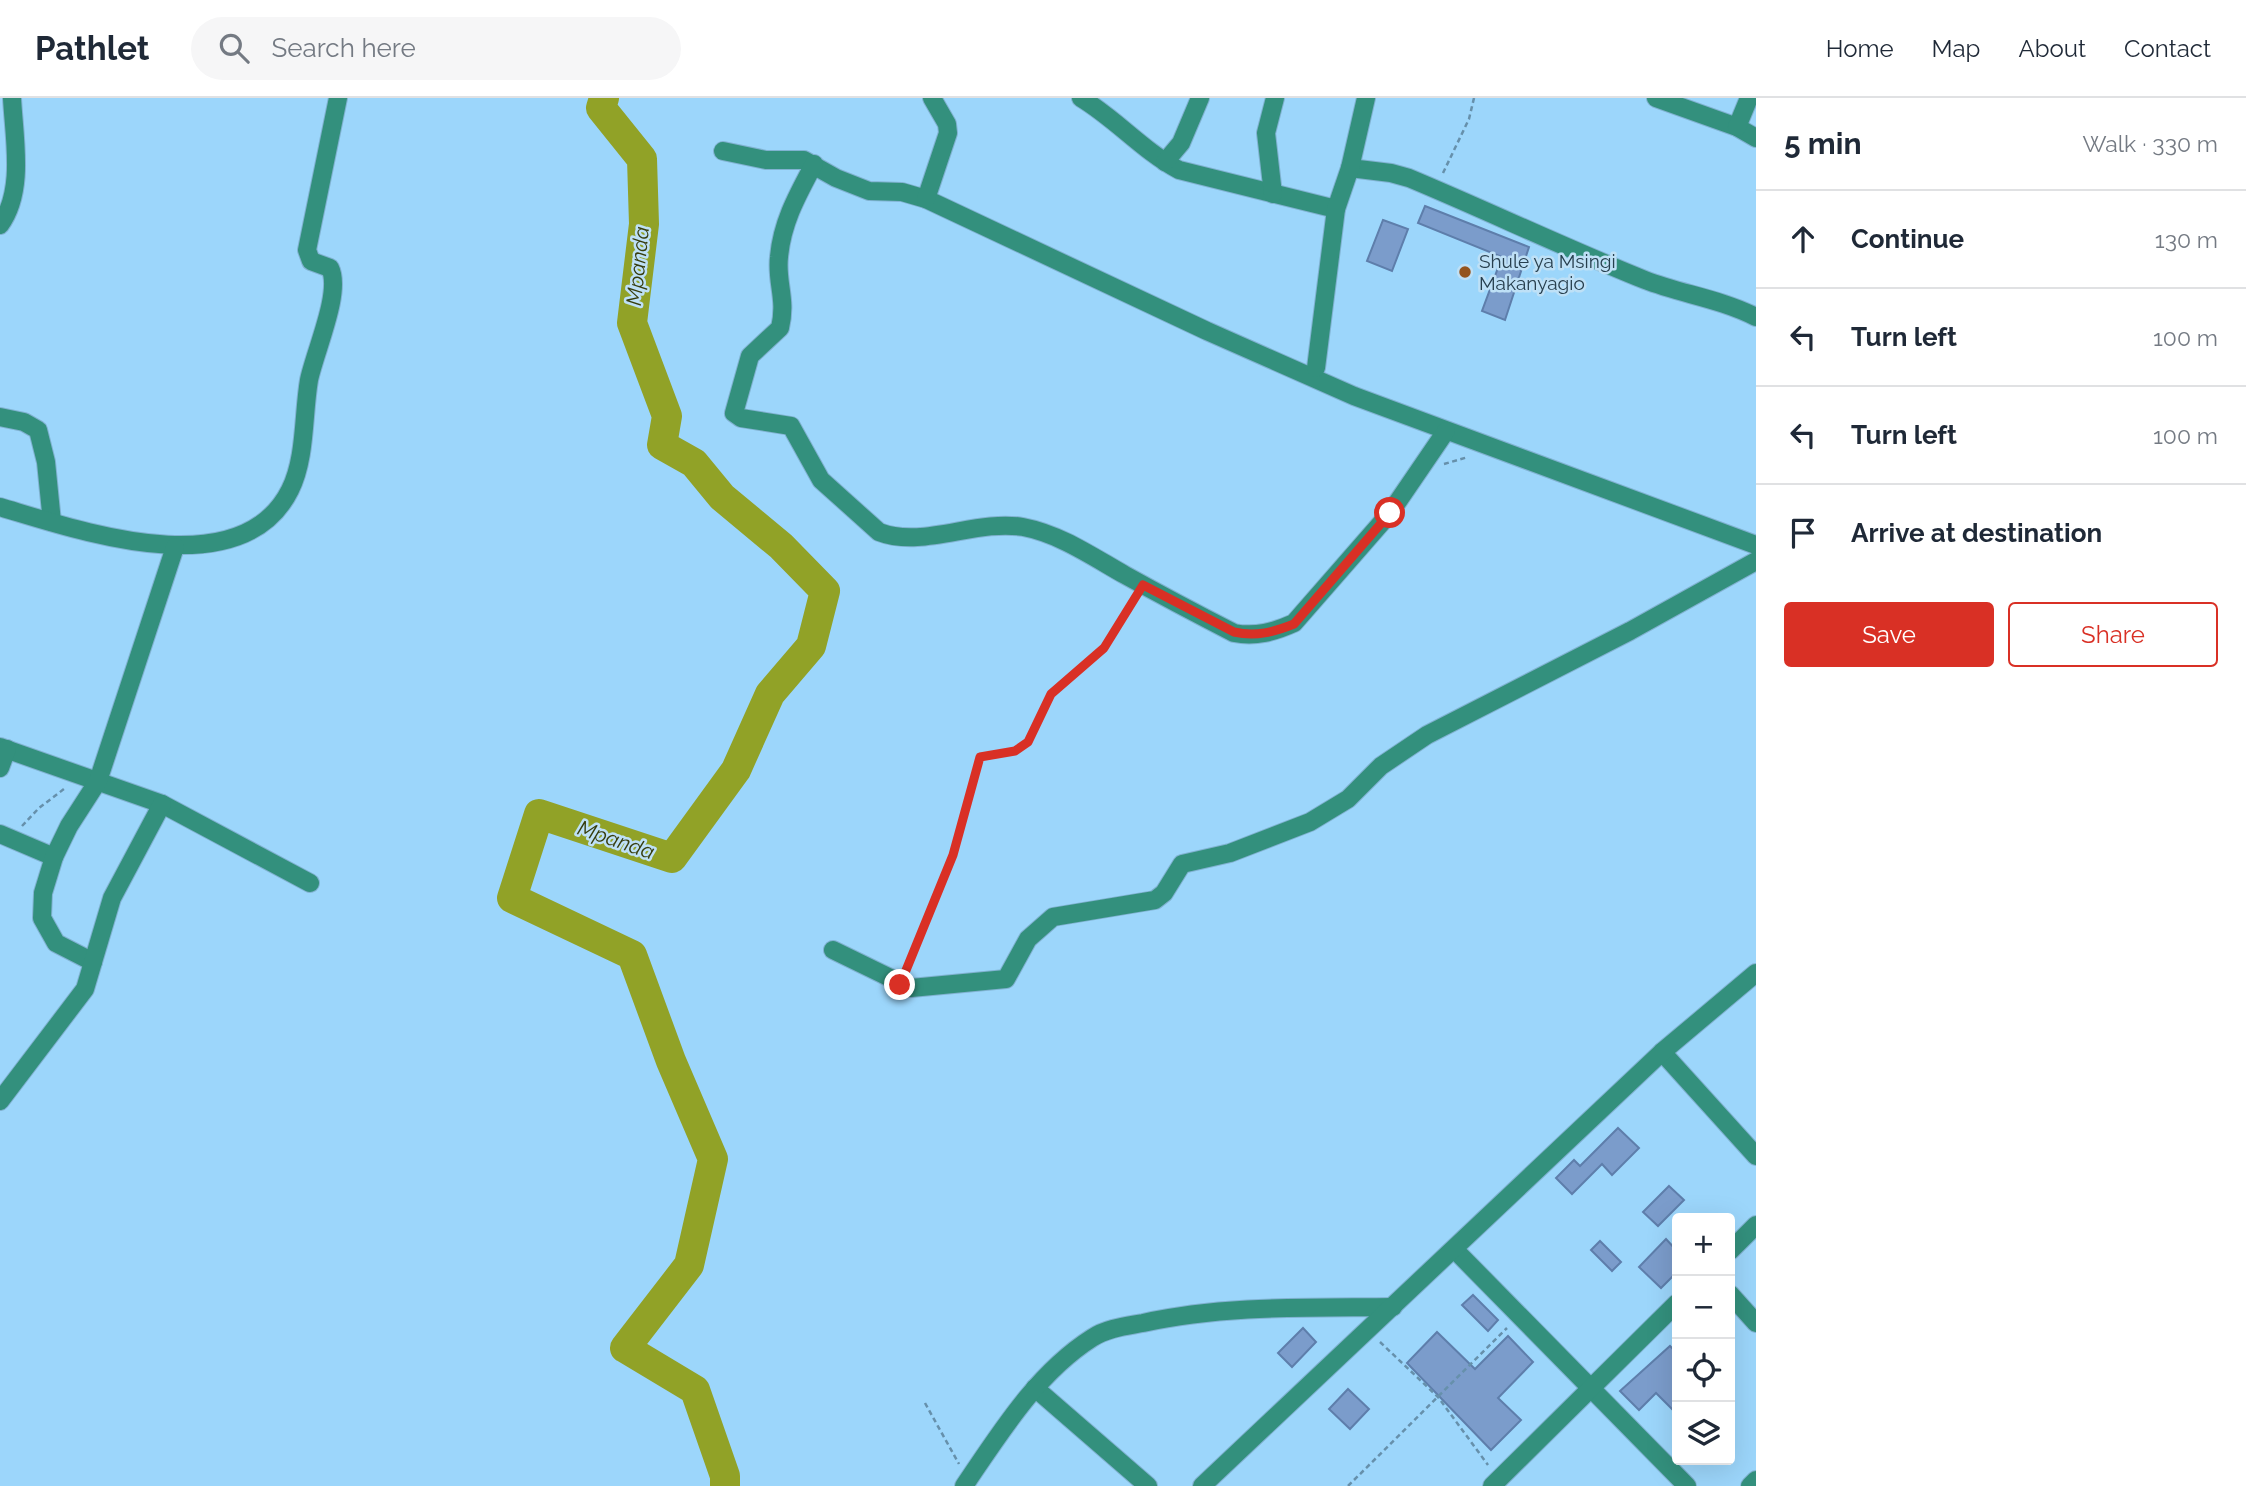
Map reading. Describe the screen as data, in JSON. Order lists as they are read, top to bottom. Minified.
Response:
{"water":["Mpanda"],"places":["Shule ya Msingi Makanyagio"],"page":{"header":"Pathlet","search":"Search here","nav":["Home","Map","About","Contact"],"heading":["5 min","Walk · 330 m"],"list":[["Continue","130 m"],["Turn left","100 m"],["Turn left","100 m"],"Arrive at destination"],"buttons":["Save","Share"],"map_buttons":["+","−"]}}
